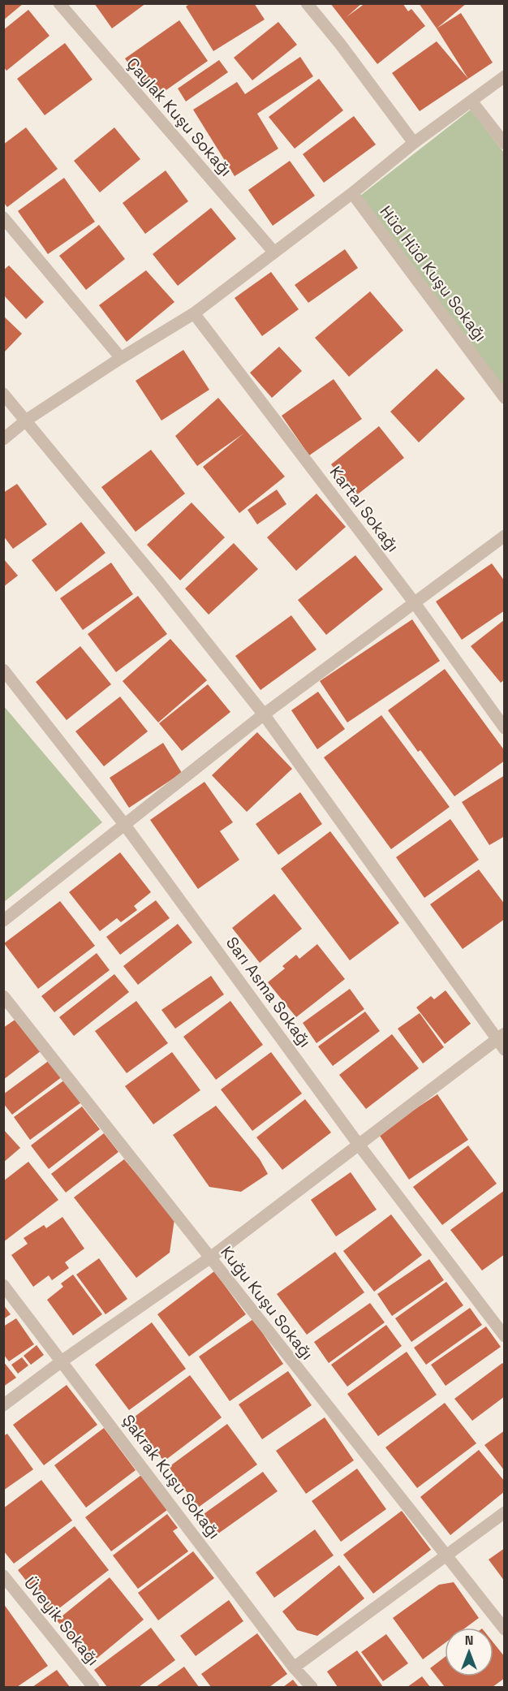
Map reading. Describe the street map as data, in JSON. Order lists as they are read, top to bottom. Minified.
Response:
{"streets":{"street":["Çaylak Kuşu Sokağı","Hüd Hüd Kuşu Sokağı","Kartal Sokağı","Sarı Asma Sokağı","Kuğu Kuşu Sokağı","Şakrak Kuşu Sokağı","Üveyik Sokağı"]},"north":"top"}
